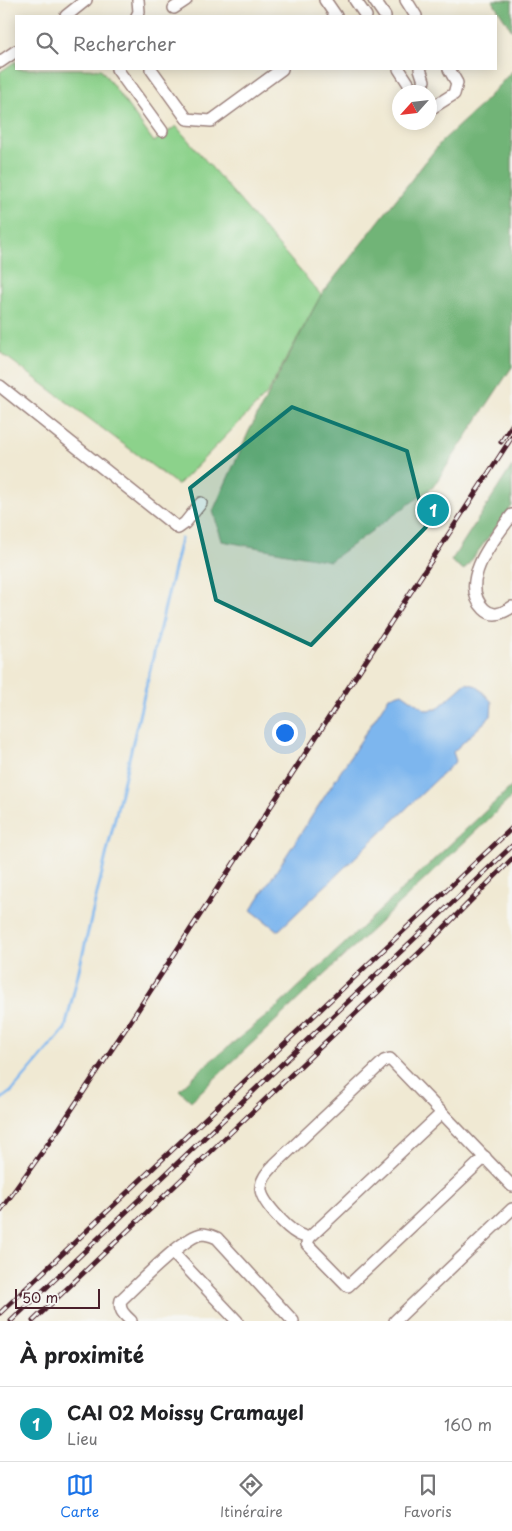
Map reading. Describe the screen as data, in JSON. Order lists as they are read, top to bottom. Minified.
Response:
{"scale_bar":"50 m","north":"bottom left","page":{"search":"Rechercher","pins":"1","scale":"50 m","heading":"À proximité","list":[{"mark":"1","name":"CAI 02 Moissy Cramayel","note":"Lieu","value":"160 m"}],"nav":["Carte","Itinéraire","Favoris"]}}
